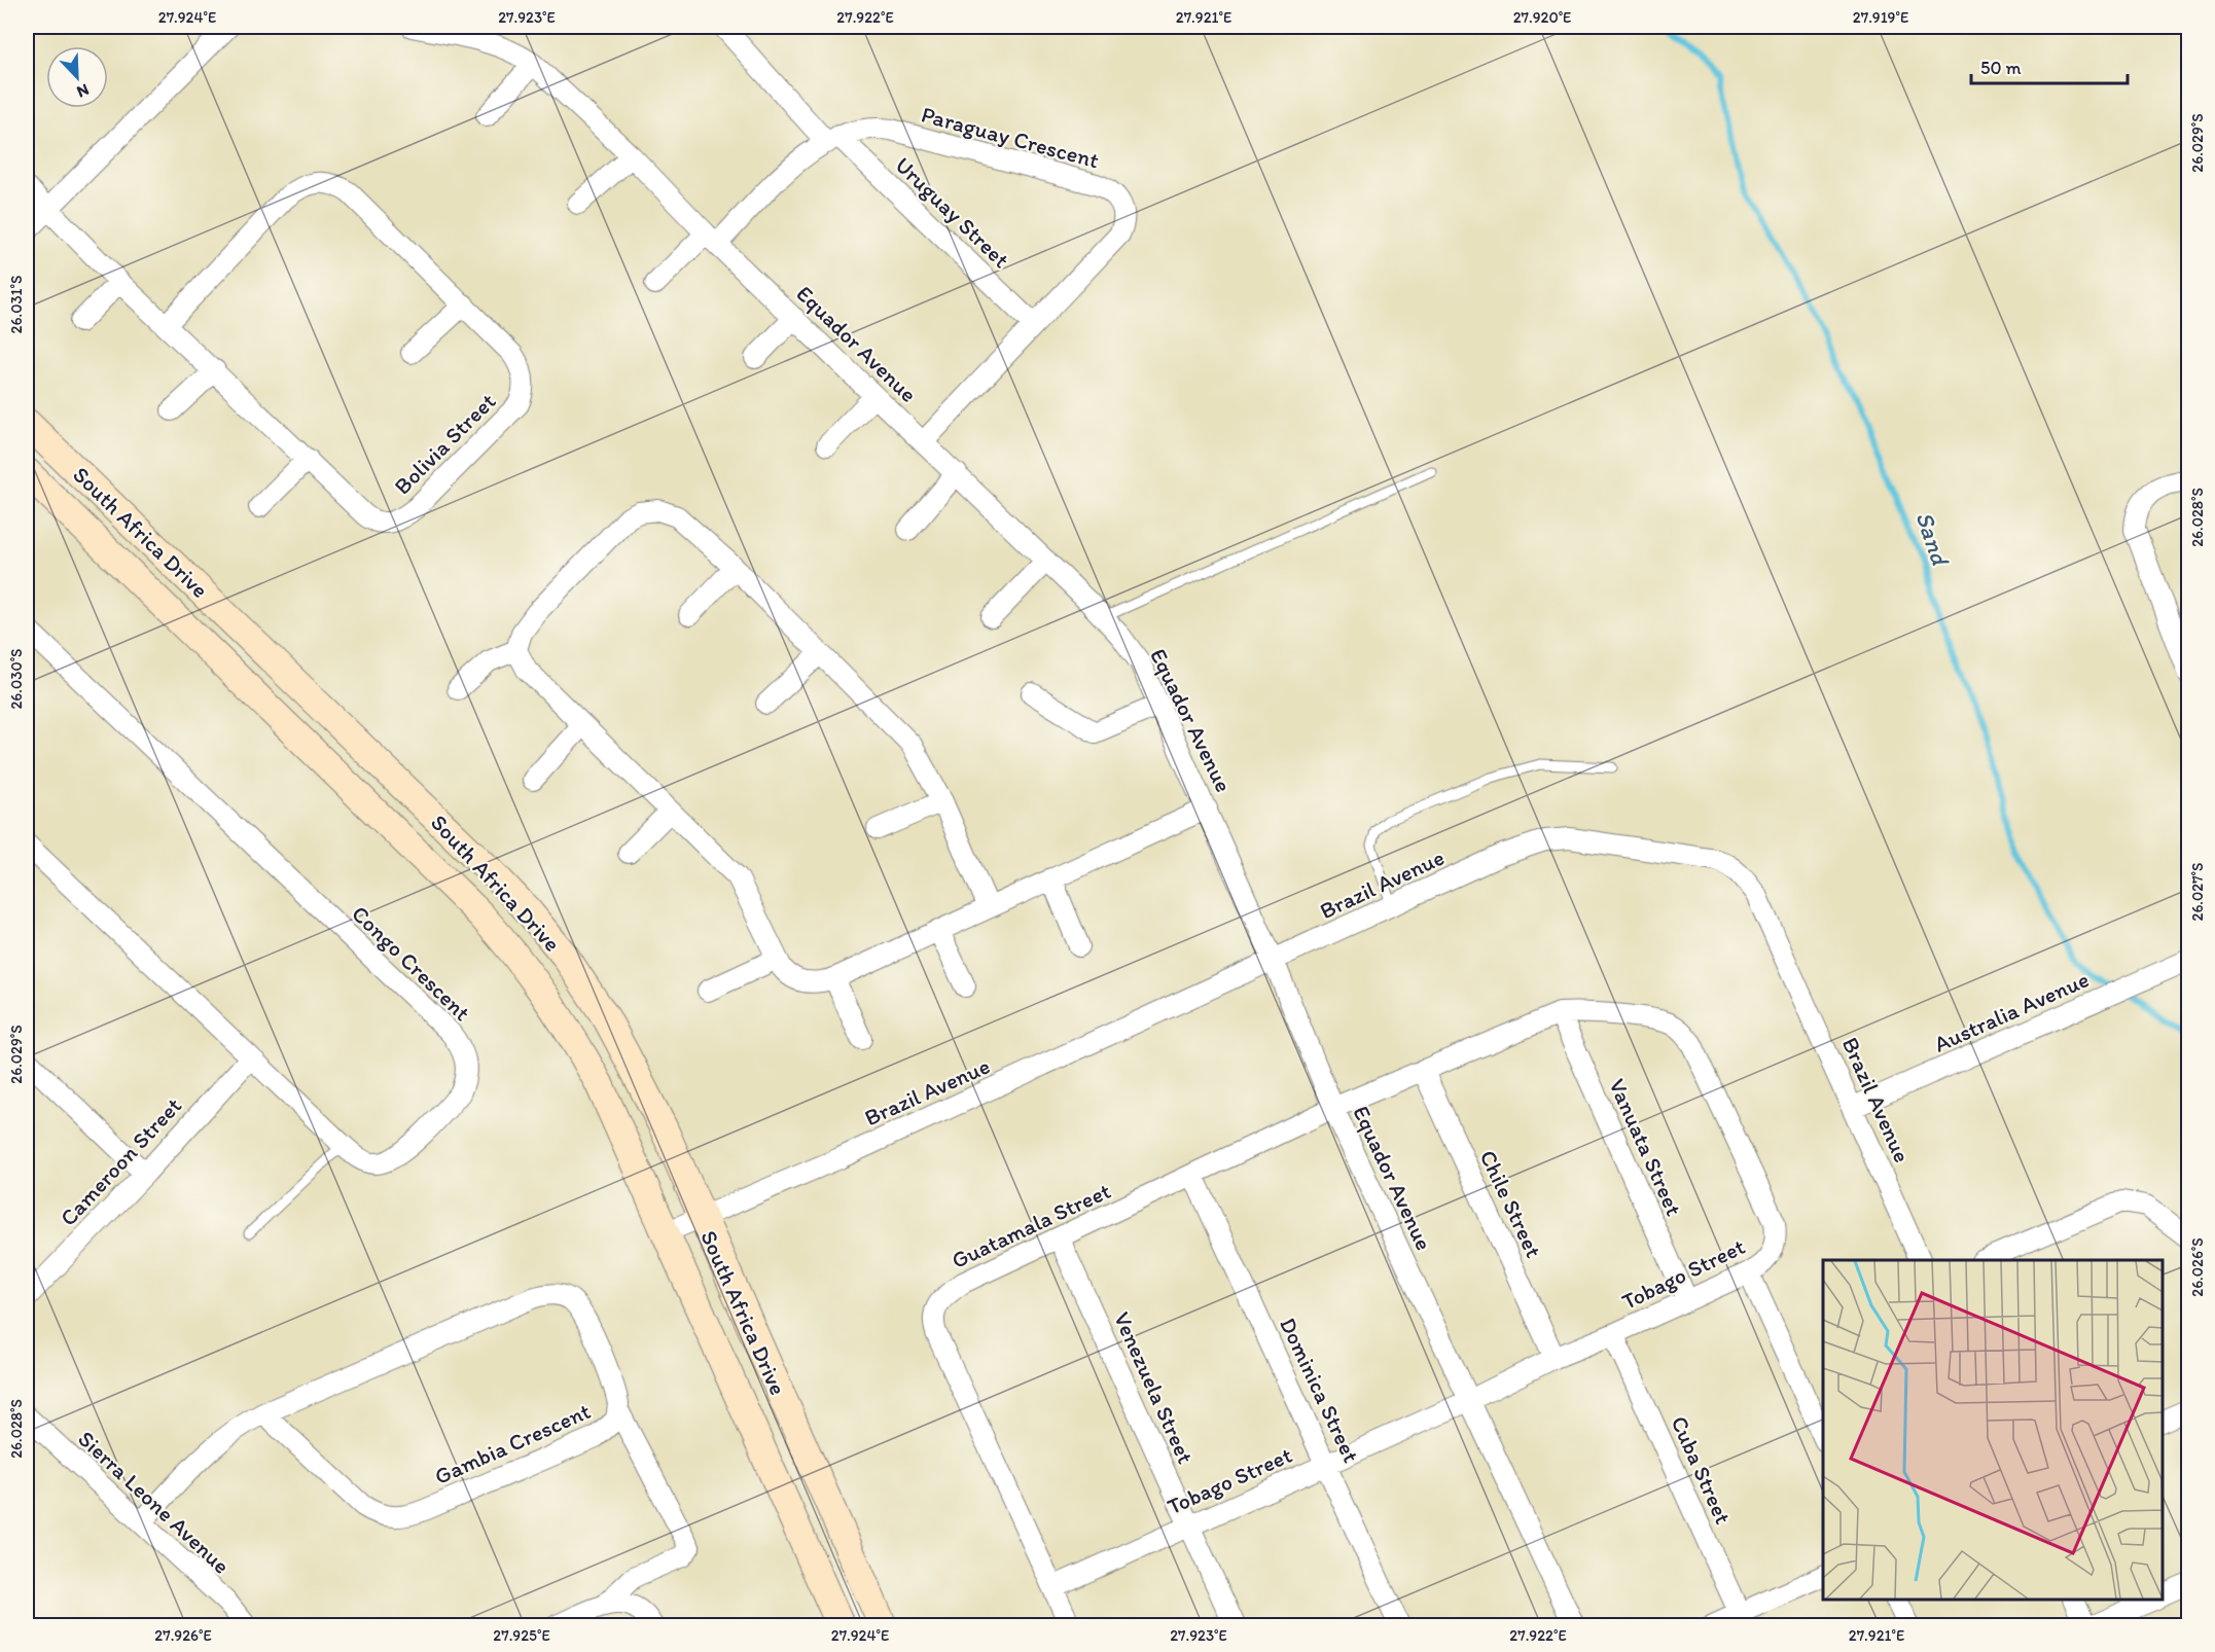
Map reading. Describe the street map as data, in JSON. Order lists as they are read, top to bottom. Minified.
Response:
{"streets":{"street":["Paraguay Crescent","Uruguay Street","Equador Avenue","Bolivia Street","South Africa Drive","Brazil Avenue","Congo Crescent","Australia Avenue","Vanuata Street","Cameroon Street","Chile Street","Guatamala Street","Tobago Street","Venezuela Street","Dominica Street","Gambia Crescent","Cuba Street","Sierra Leone Avenue"]},"crossings":[["Paraguay Crescent","Uruguay Street"],["Paraguay Crescent","Equador Avenue"],["Equador Avenue","Brazil Avenue"],["Equador Avenue","Guatamala Street"],["Equador Avenue","Tobago Street"],["South Africa Drive","Brazil Avenue"],["Brazil Avenue","Australia Avenue"],["Congo Crescent","Cameroon Street"],["Vanuata Street","Tobago Street"],["Chile Street","Tobago Street"],["Guatamala Street","Tobago Street"],["Guatamala Street","Venezuela Street"],["Guatamala Street","Dominica Street"],["Tobago Street","Venezuela Street"],["Tobago Street","Dominica Street"],["Tobago Street","Cuba Street"],["Gambia Crescent","Sierra Leone Avenue"]],"water":["Sand"],"scale_bar":"50 m","north":"bottom right","coordinates":["27.924°E","27.923°E","27.922°E","27.921°E","27.920°E","27.919°E","26.029°S","26.031°S","26.028°S","26.030°S","26.027°S","26.026°S","27.926°E","27.925°E"]}
